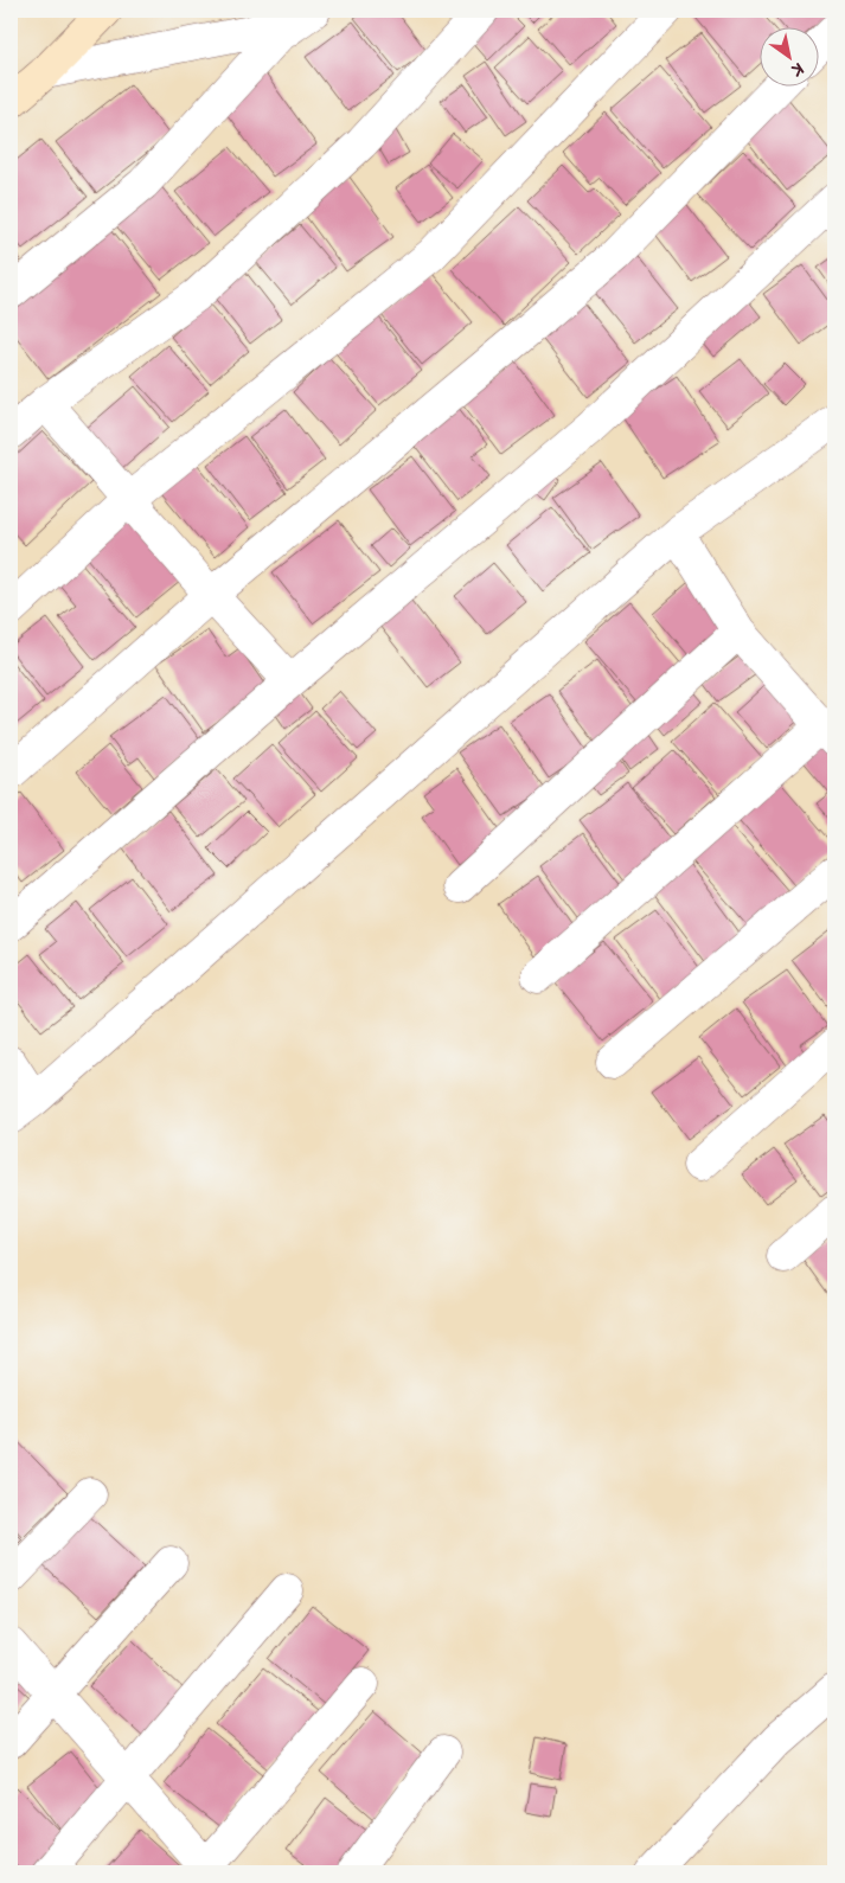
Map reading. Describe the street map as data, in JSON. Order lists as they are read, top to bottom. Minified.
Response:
{"north":"bottom right"}
